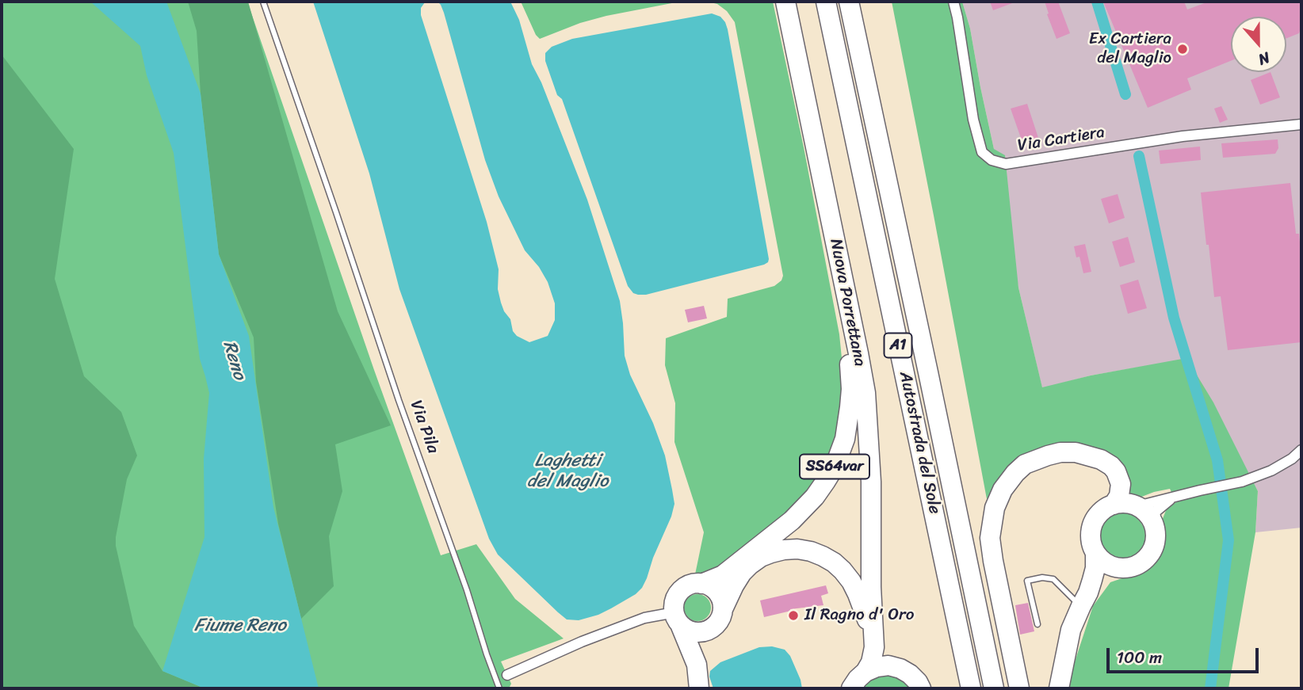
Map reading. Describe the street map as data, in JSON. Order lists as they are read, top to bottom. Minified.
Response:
{"streets":{"highway":["Nuova Porrettana","A1","Autostrada del Sole","SS64var"],"street":["Via Cartiera"],"lane":["Via Pila"]},"crossings":[["Nuova Porrettana","SS64var"]],"water":["Reno","Laghetti del Maglio","Fiume Reno"],"places":["Ex Cartiera del Maglio","Il Ragno d' Oro"],"scale_bar":"100 m","north":"bottom"}
